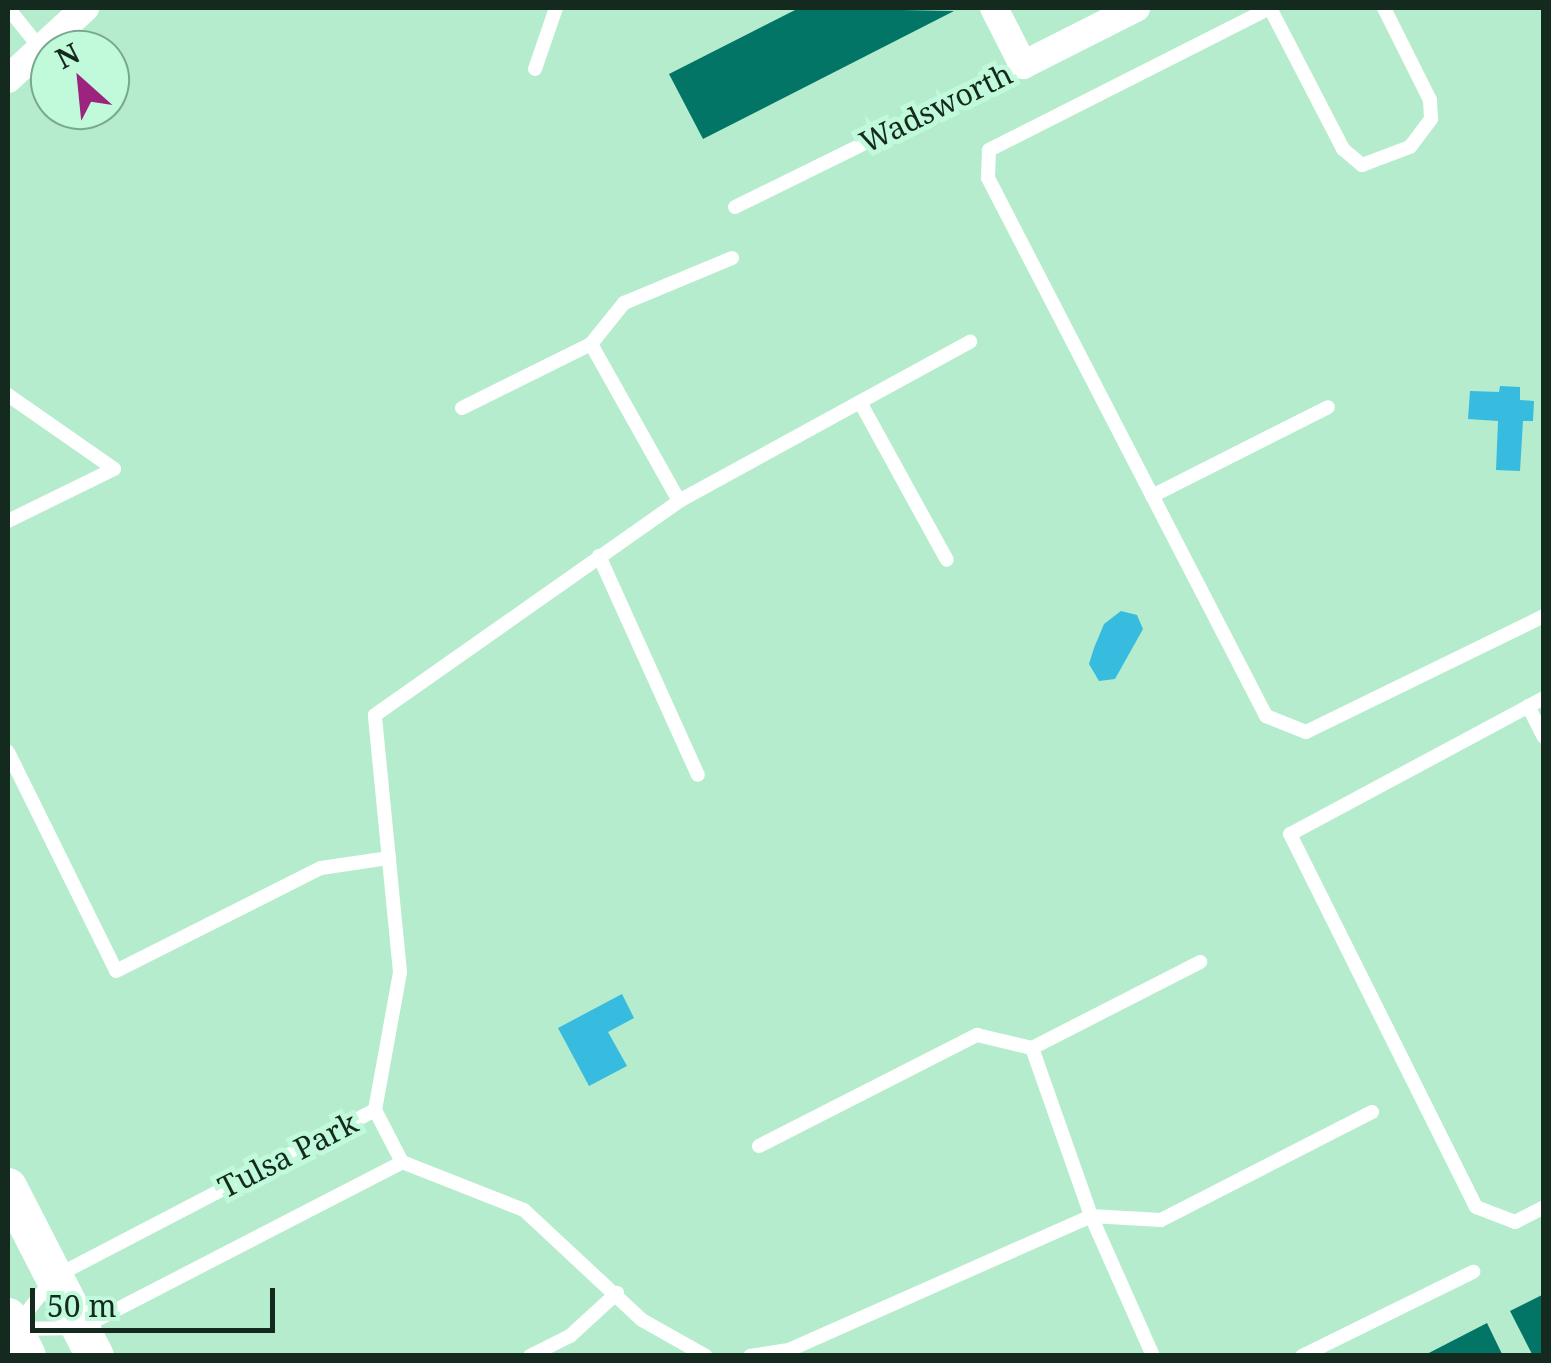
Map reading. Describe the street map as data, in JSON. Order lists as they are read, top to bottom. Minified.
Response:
{"streets":{"street":["Wadsworth"],"lane":["Tulsa Park"]},"scale_bar":"50 m","north":"top left"}
